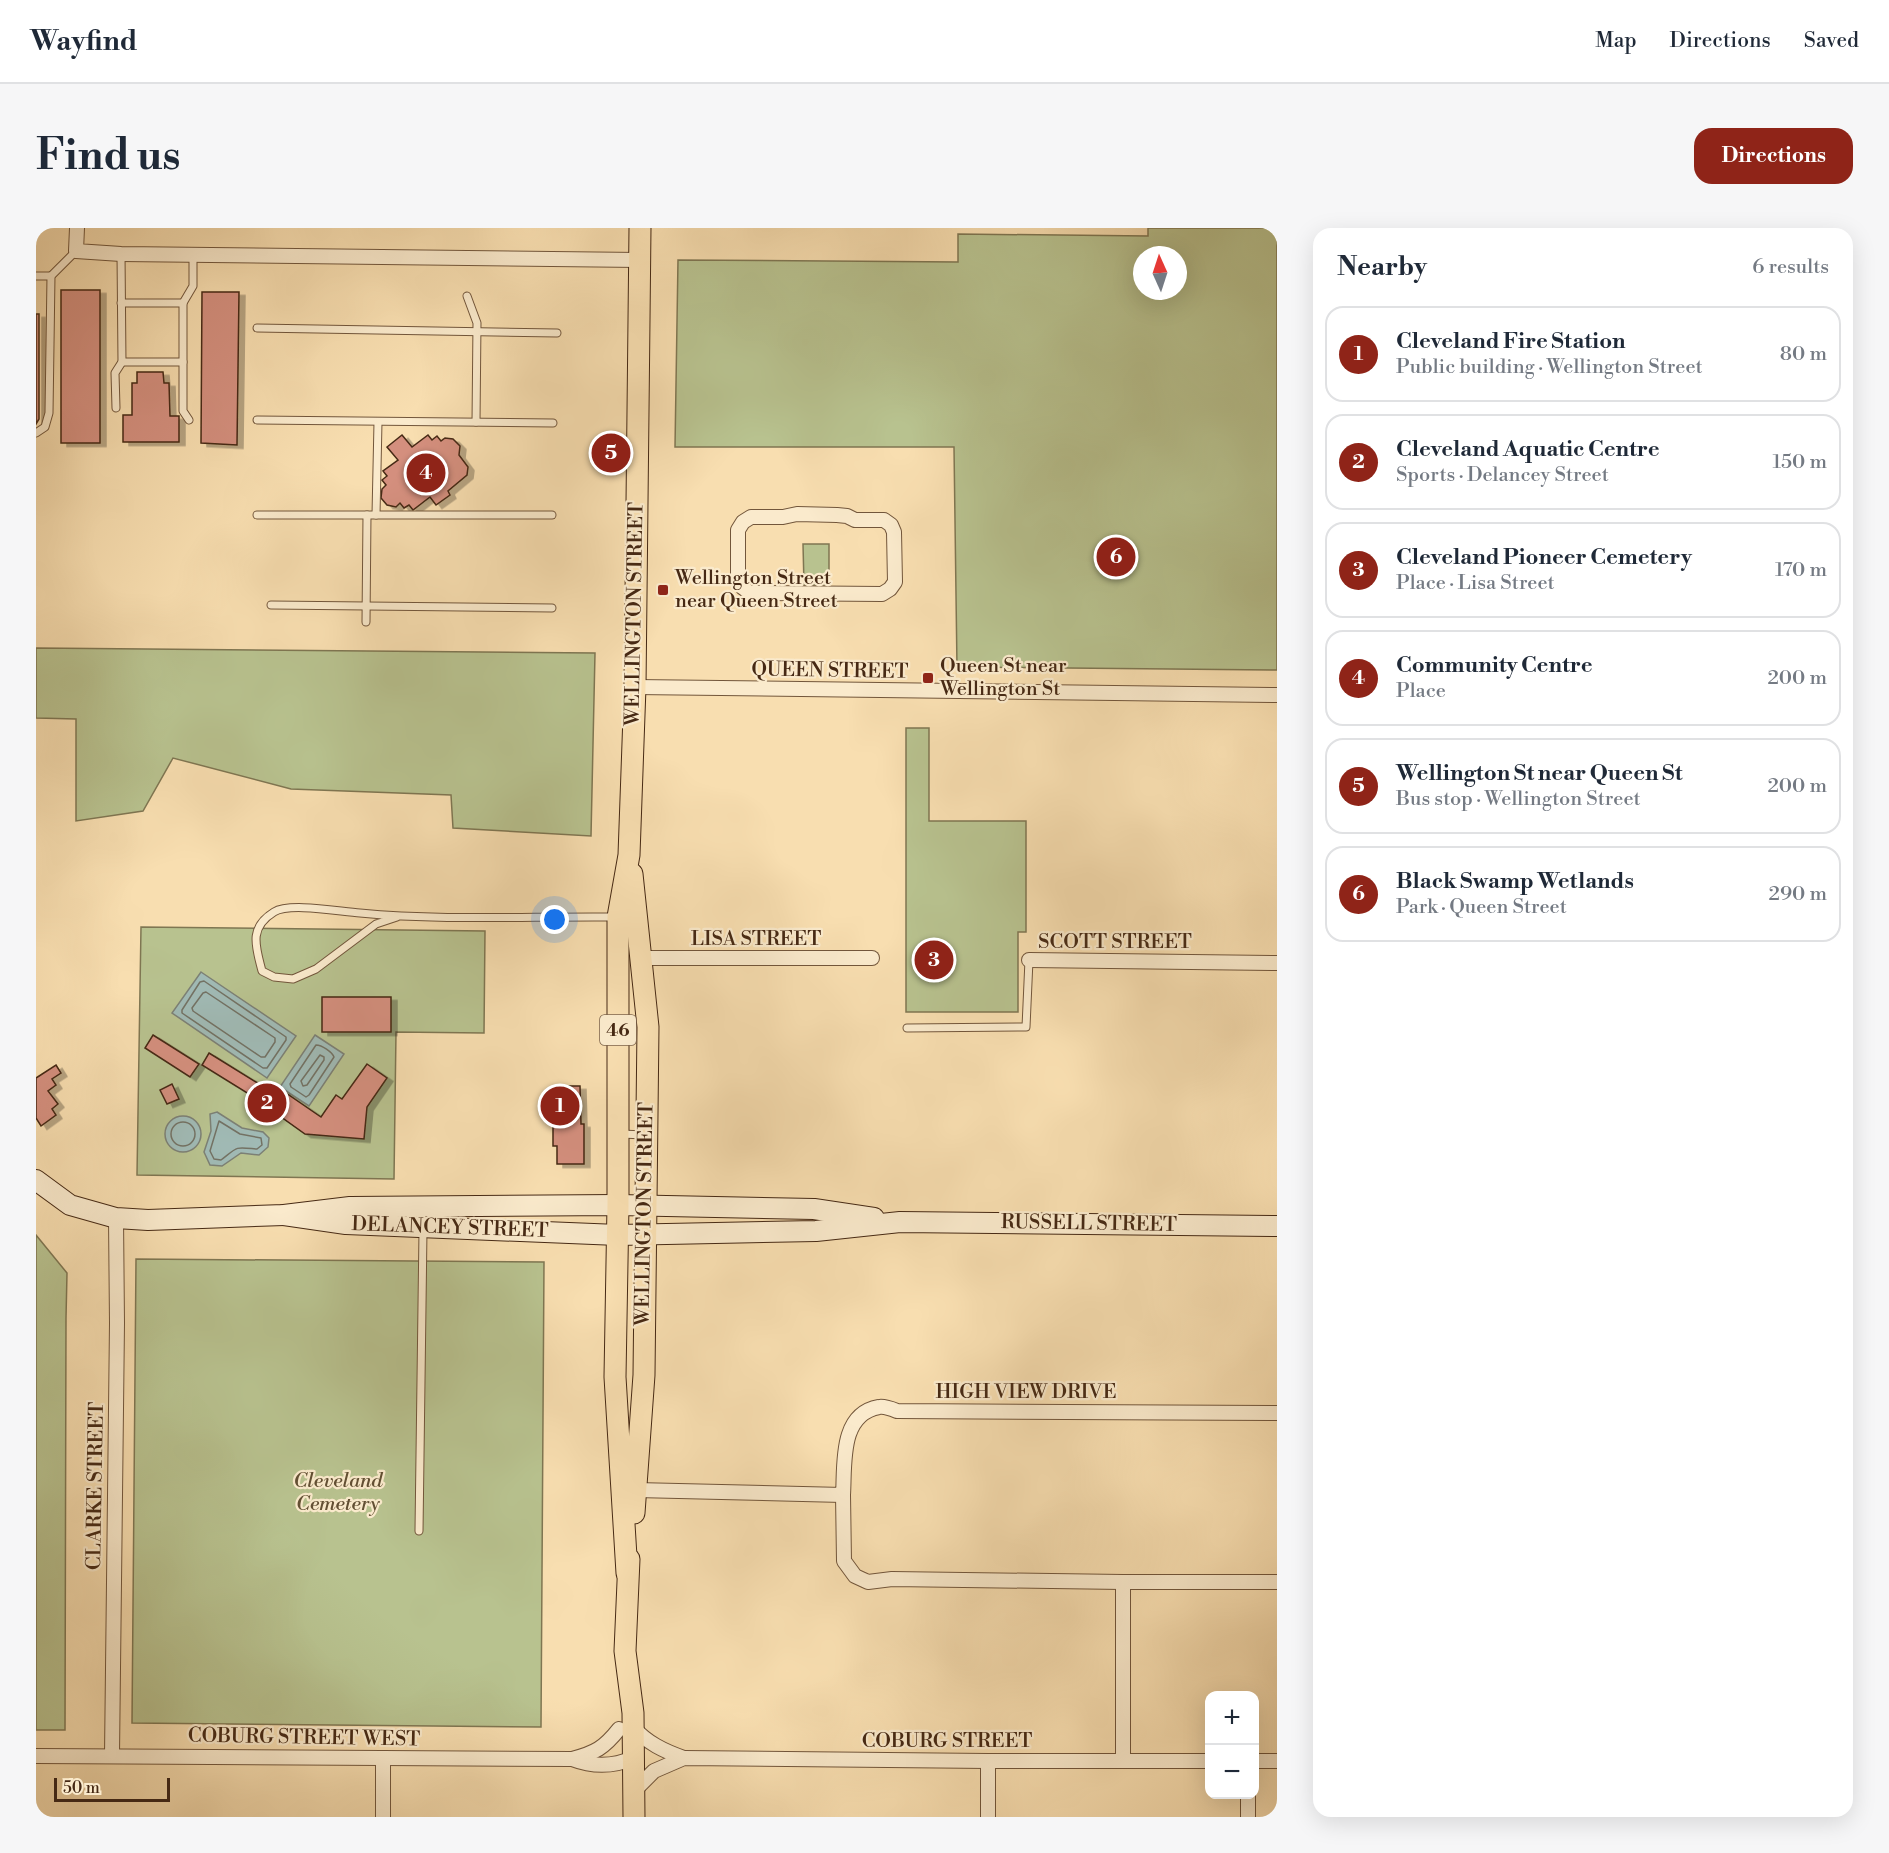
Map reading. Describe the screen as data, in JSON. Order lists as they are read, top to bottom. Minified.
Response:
{"streets":{"main road":["WELLINGTON STREET","46","RUSSELL STREET","DELANCEY STREET"],"street":["QUEEN STREET","LISA STREET","SCOTT STREET","HIGH VIEW DRIVE","CLARKE STREET","COBURG STREET WEST","COBURG STREET"]},"crossings":[["WELLINGTON STREET","QUEEN STREET"],["WELLINGTON STREET","LISA STREET"],["WELLINGTON STREET","RUSSELL STREET"],["WELLINGTON STREET","DELANCEY STREET"],["WELLINGTON STREET","COBURG STREET WEST"],["WELLINGTON STREET","COBURG STREET"],["RUSSELL STREET","DELANCEY STREET"],["DELANCEY STREET","CLARKE STREET"],["CLARKE STREET","COBURG STREET WEST"],["COBURG STREET WEST","COBURG STREET"]],"parks":["Cleveland Cemetery"],"places":{"transit":["Wellington Street near Queen Street","Queen St near Wellington St"]},"scale_bar":"50 m","north":"top","page":{"header":"Wayfind","nav":["Map","Directions","Saved"],"buttons":"Directions","title":"Find us","heading":["Nearby","6 results"],"list":[{"mark":"1","name":"Cleveland Fire Station","note":"Public building · Wellington Street","value":"80 m"},{"mark":"2","name":"Cleveland Aquatic Centre","note":"Sports · Delancey Street","value":"150 m"},{"mark":"3","name":"Cleveland Pioneer Cemetery","note":"Place · Lisa Street","value":"170 m"},{"mark":"4","name":"Community Centre","note":"Place","value":"200 m"},{"mark":"5","name":"Wellington St near Queen St","note":"Bus stop · Wellington Street","value":"200 m"},{"mark":"6","name":"Black Swamp Wetlands","note":"Park · Queen Street","value":"290 m"}],"pins":["5","4","6","3","2","1"],"map_buttons":["+","−"],"scale":"50 m"}}
